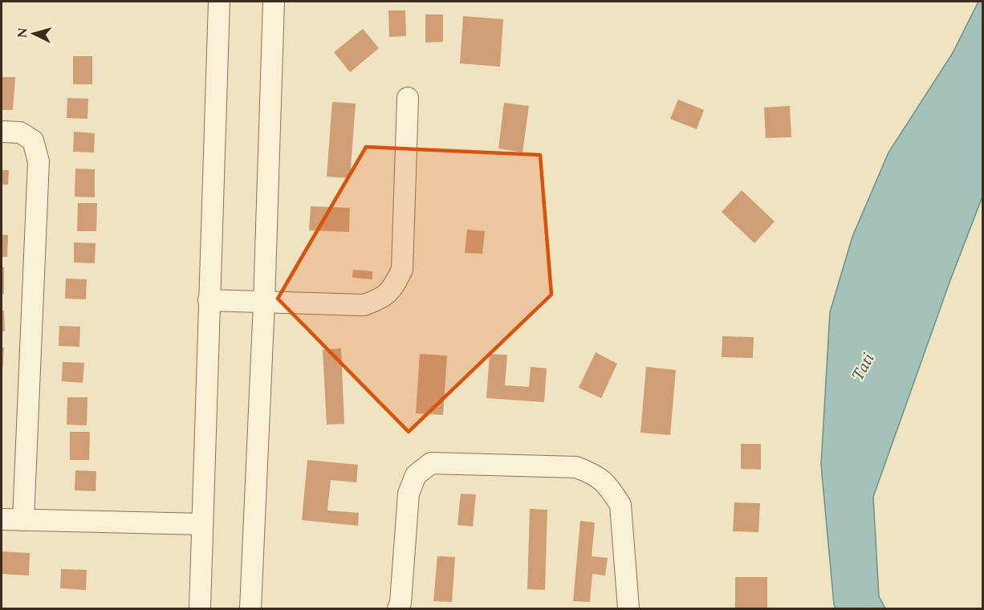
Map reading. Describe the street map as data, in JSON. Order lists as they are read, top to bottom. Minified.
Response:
{"water":["Tati"],"north":"left"}
